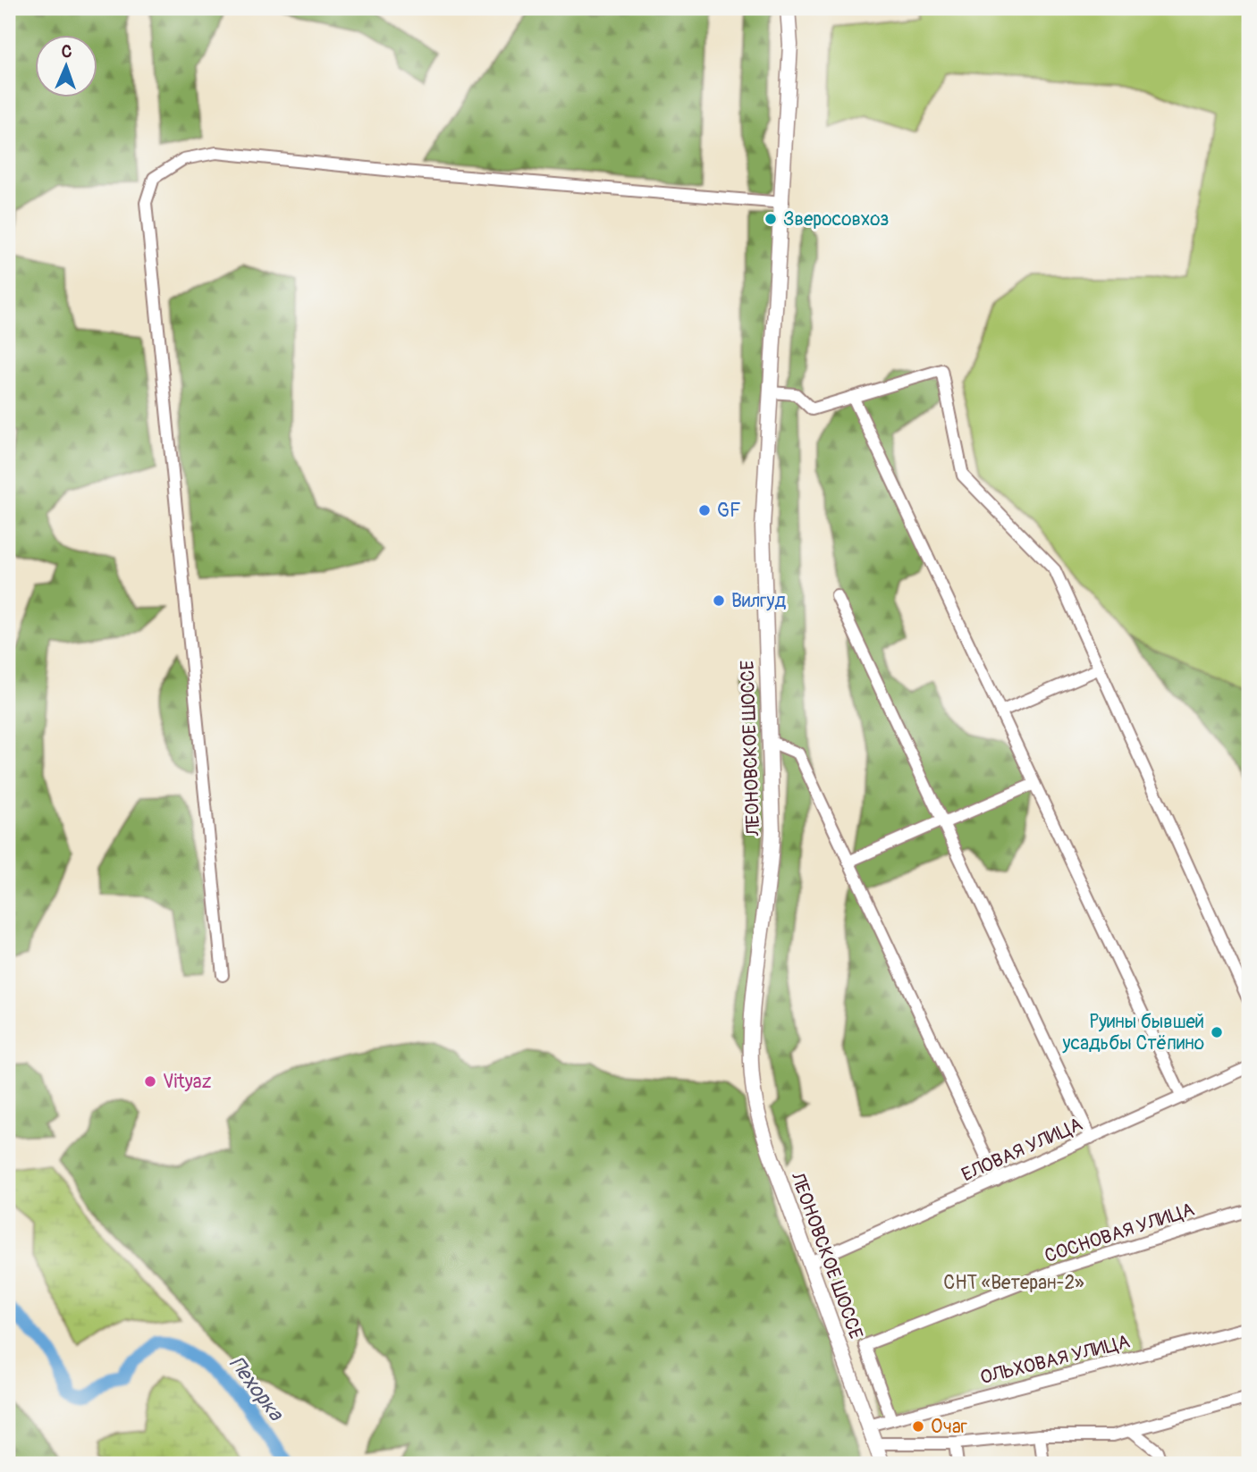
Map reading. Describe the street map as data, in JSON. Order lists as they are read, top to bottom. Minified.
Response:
{"streets":{"main road":["ЛЕОНОВСКОЕ ШОССЕ"],"street":["ЕЛОВАЯ УЛИЦА","СОСНОВАЯ УЛИЦА","ОЛЬХОВАЯ УЛИЦА"]},"crossings":[["ЛЕОНОВСКОЕ ШОССЕ","ЕЛОВАЯ УЛИЦА"],["ЛЕОНОВСКОЕ ШОССЕ","ОЛЬХОВАЯ УЛИЦА"],["СОСНОВАЯ УЛИЦА","ОЛЬХОВАЯ УЛИЦА"]],"water":["Пехорка"],"parks":["СНТ «Ветеран-2»"],"places":["Зверосовхоз","GF","Вилгуд","Руины бывшей усадьбы Стёпино","Vityaz","Очаг"],"north":"top"}
